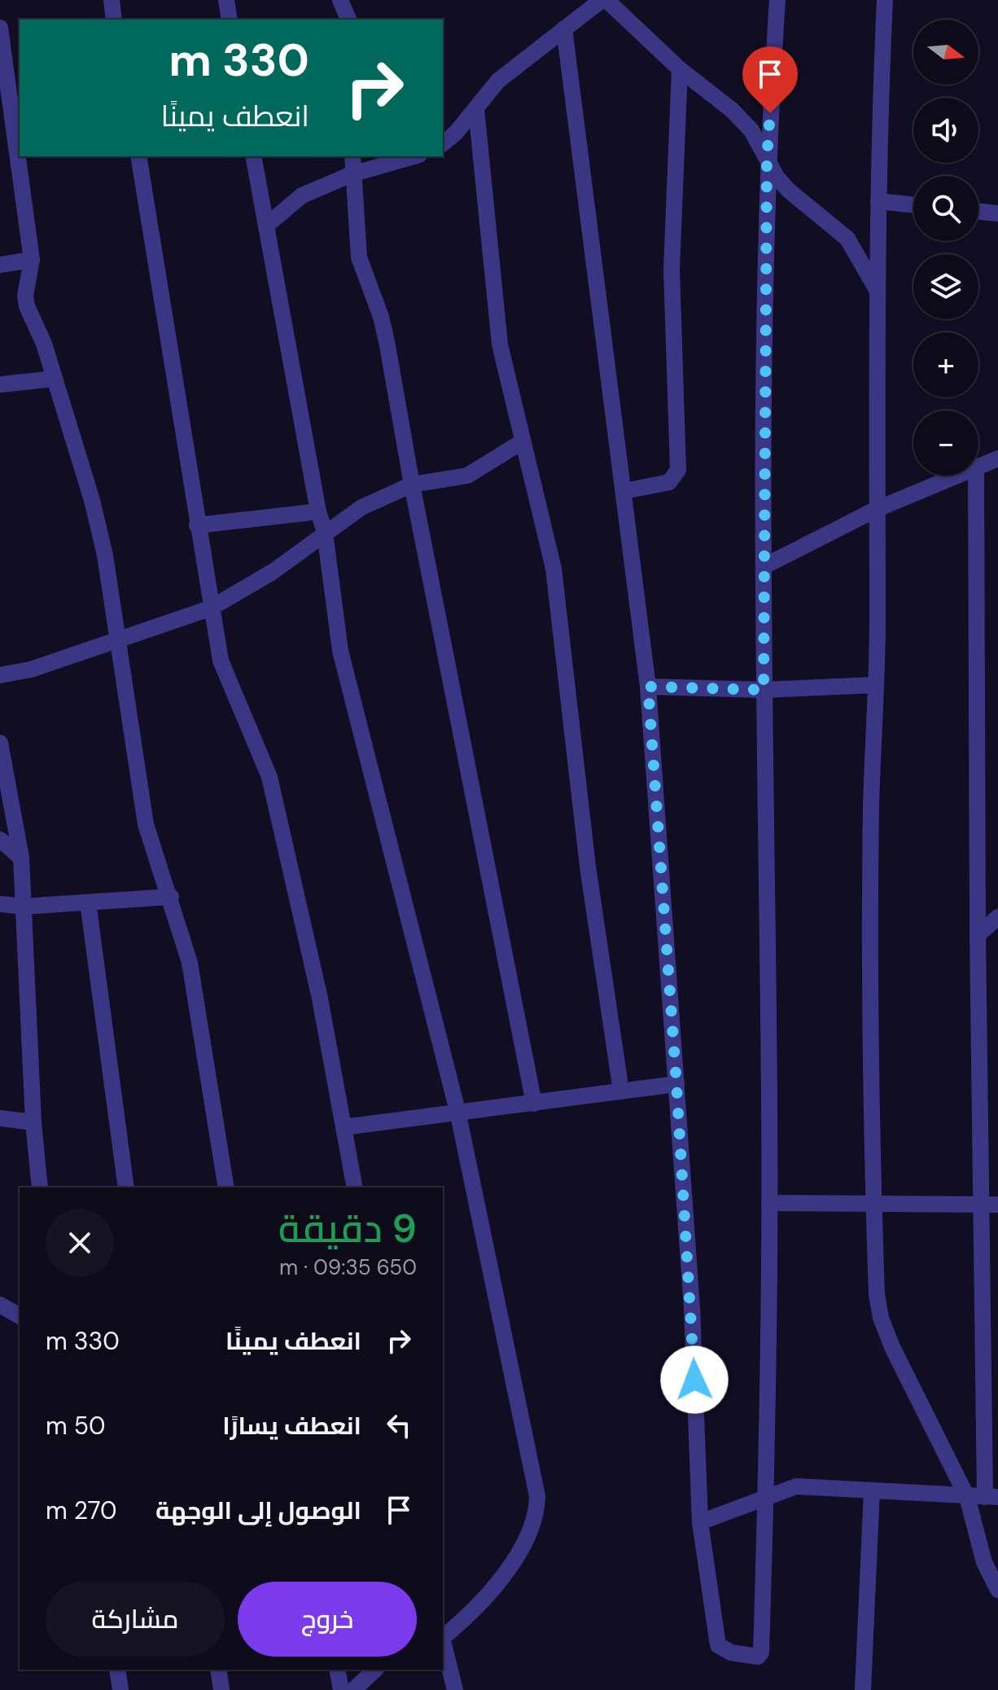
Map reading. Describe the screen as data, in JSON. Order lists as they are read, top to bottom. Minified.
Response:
{"north":"right","page":{"map_buttons":["+","−"],"turn":["330 m","انعطف يمينًا"],"heading":["9 دقيقة","650 m · 09:35"],"list":[{"name":"انعطف يمينًا","value":"330 m"},{"name":"انعطف يسارًا","value":"50 m"},{"name":"الوصول إلى الوجهة","value":"270 m"}],"buttons":["خروج","مشاركة"]}}
